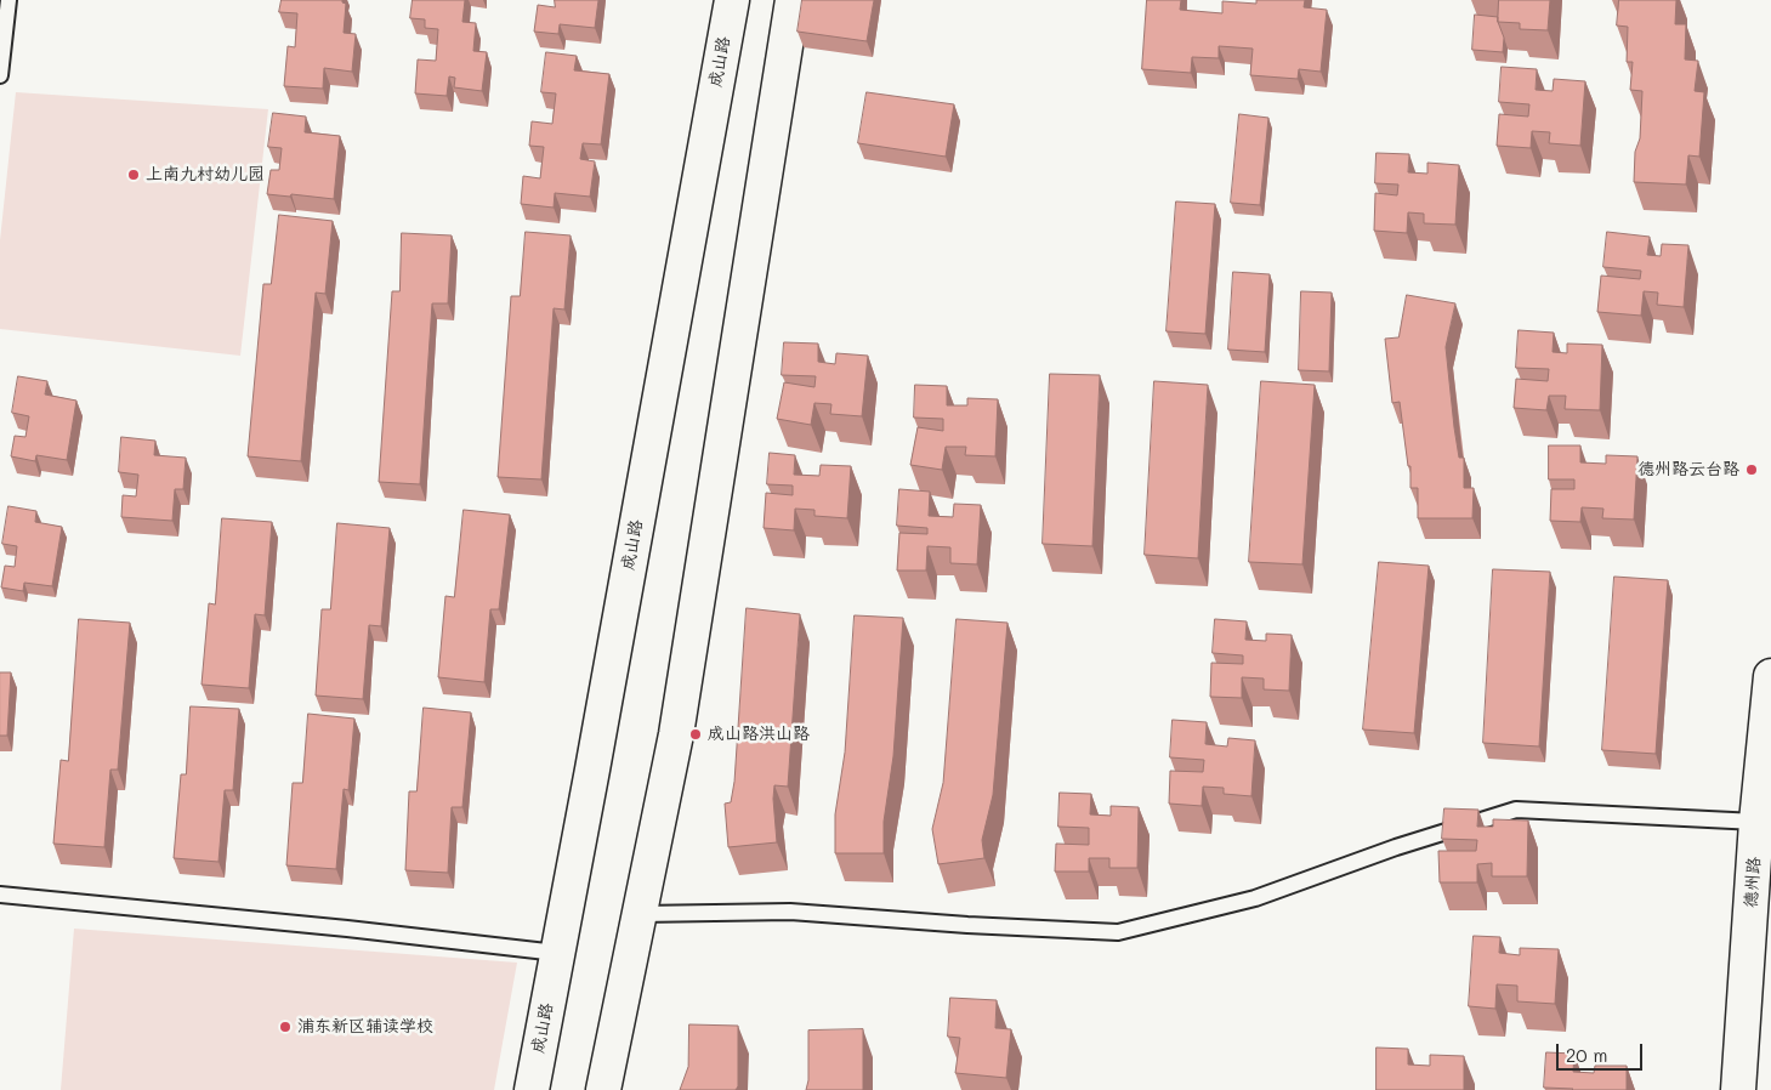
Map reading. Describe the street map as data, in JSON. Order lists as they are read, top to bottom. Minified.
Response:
{"streets":{"main road":["成山路","德州路"]},"places":["上南九村幼儿园","德州路云台路","成山路洪山路","浦东新区辅读学校"],"scale_bar":"20 m"}
